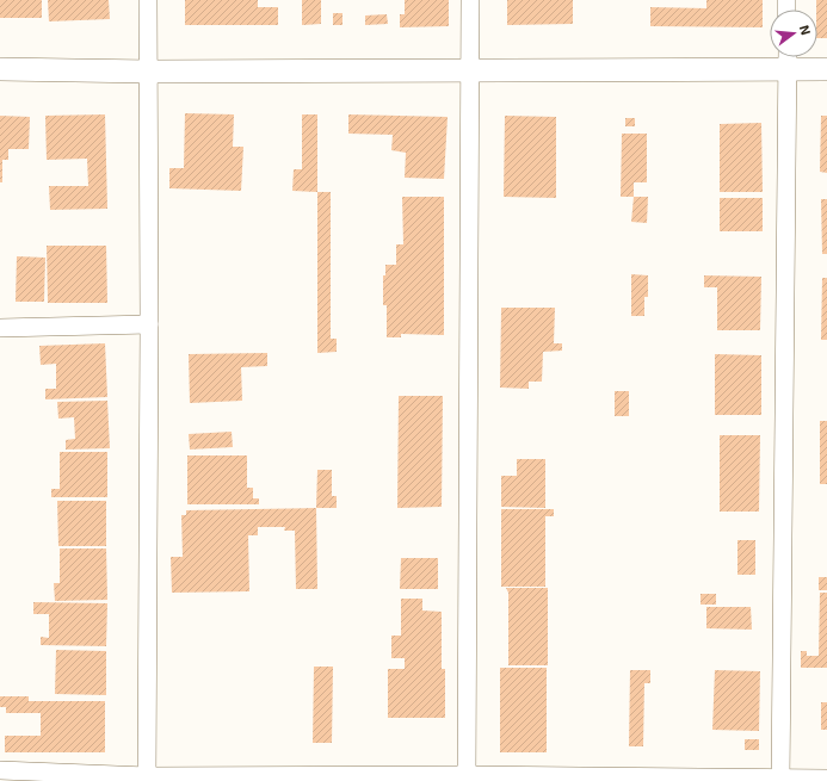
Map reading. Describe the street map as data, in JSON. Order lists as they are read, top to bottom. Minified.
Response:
{"north":"right"}
